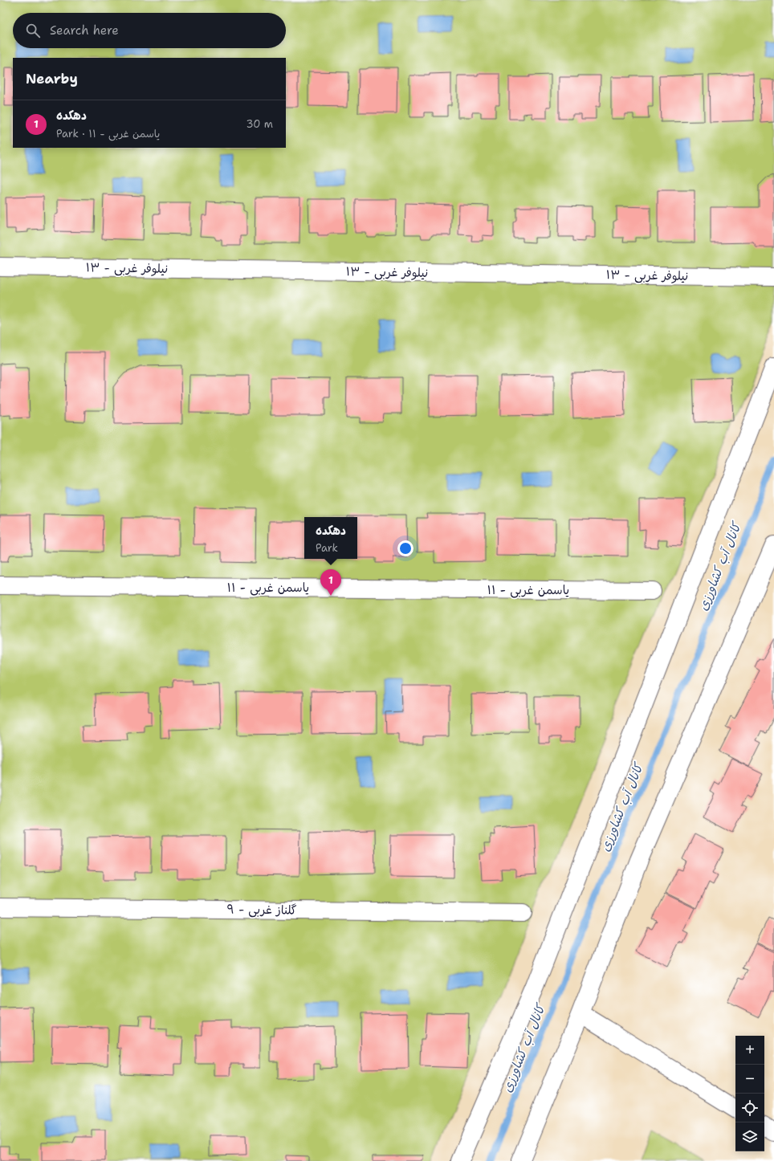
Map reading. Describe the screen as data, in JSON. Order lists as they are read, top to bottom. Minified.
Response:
{"streets":{"street":["نیلوفر غربی - ۱۳","یاسمن غربی - ۱۱","گلناز غربی - ۹"]},"water":["کانال آب کشاورزی"],"page":{"search":"Search here","heading":"Nearby","list":[{"mark":"1","name":"دهکده","note":"Park · یاسمن غربی - ۱۱","value":"30 m"}],"popup":["دهکده","Park"],"pins":"1","map_buttons":["+","−"]}}
